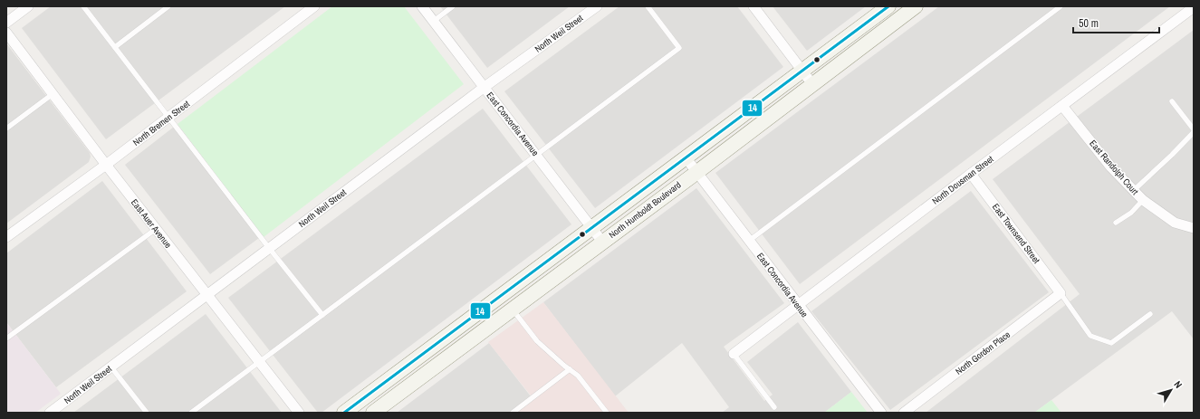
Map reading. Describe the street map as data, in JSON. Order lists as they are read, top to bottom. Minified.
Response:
{"streets":{"main road":["North Humboldt Boulevard"],"street":["North Weil Street","North Bremen Street","East Concordia Avenue","East Randolph Court","North Dousman Street","East Auer Avenue","East Townsend Street","North Gordon Place"]},"crossings":[["North Weil Street","East Concordia Avenue"],["North Weil Street","East Auer Avenue"],["North Bremen Street","East Auer Avenue"],["East Concordia Avenue","North Dousman Street"],["East Concordia Avenue","North Humboldt Boulevard"],["East Randolph Court","North Dousman Street"],["North Dousman Street","East Townsend Street"],["East Townsend Street","North Gordon Place"]],"lines":["transit line 14"],"scale_bar":"50 m","north":"top right"}
